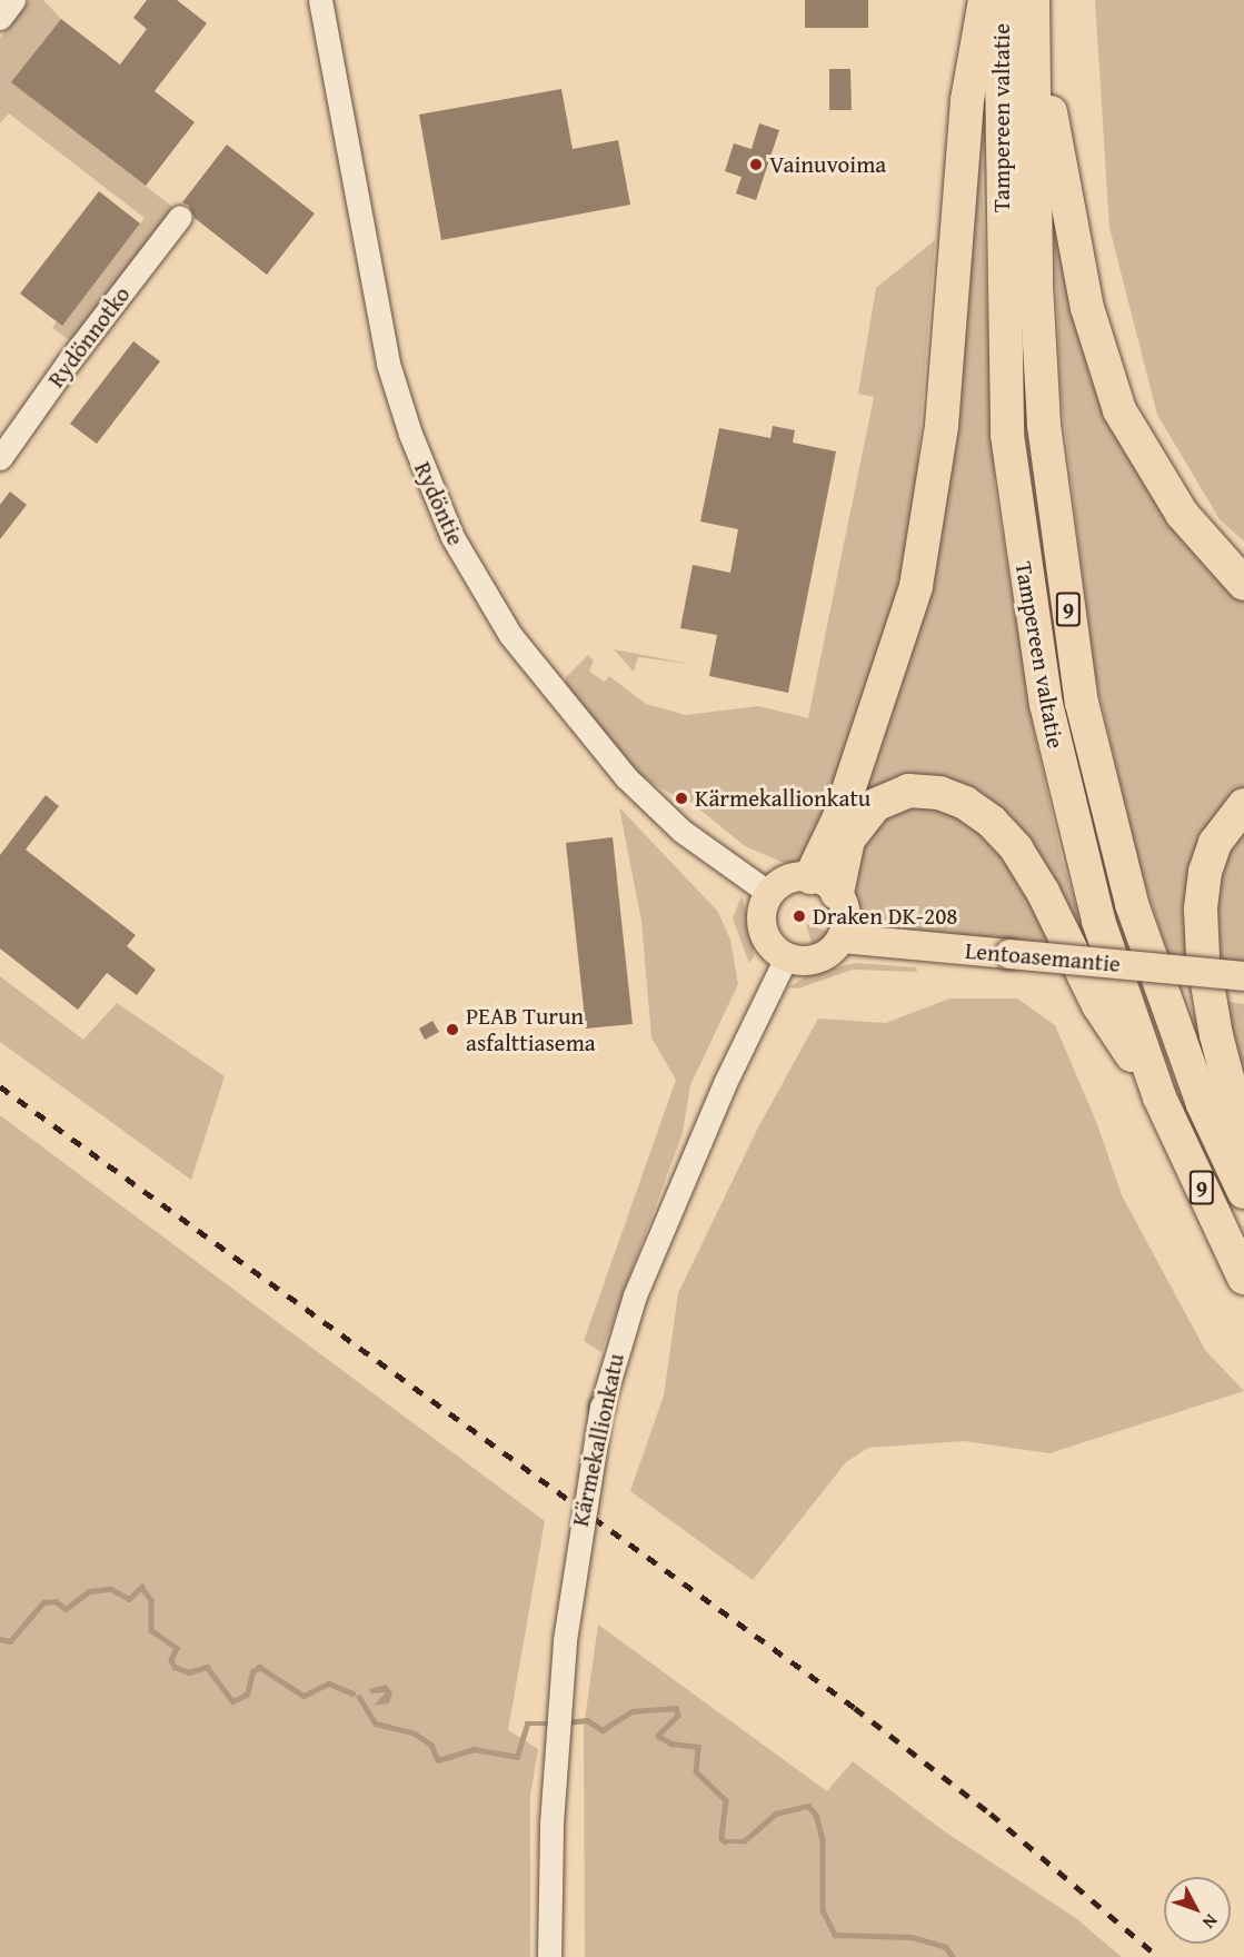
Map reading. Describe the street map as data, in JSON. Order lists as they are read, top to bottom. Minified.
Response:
{"streets":{"highway":["Tampereen valtatie","9"],"main road":["Lentoasemantie"],"street":["Rydönnotko","Rydöntie","Kärmekallionkatu"]},"crossings":[["Rydöntie","Lentoasemantie"],["Rydöntie","Kärmekallionkatu"],["Lentoasemantie","Kärmekallionkatu"]],"places":["Vainuvoima","Kärmekallionkatu","Draken DK-208","PEAB Turun asfalttiasema"],"north":"bottom right"}
